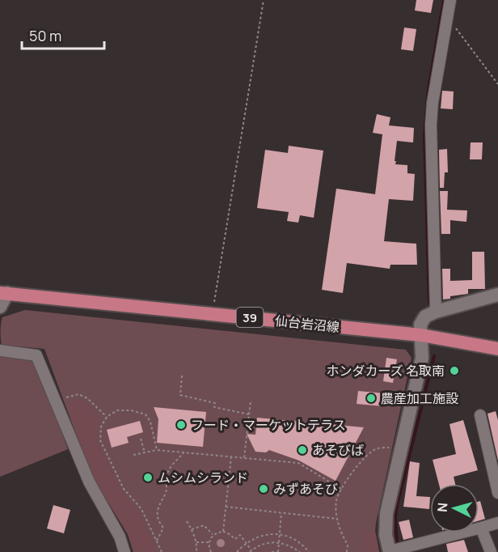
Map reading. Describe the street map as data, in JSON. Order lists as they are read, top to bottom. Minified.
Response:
{"streets":{"main road":["39","仙台岩沼線"]},"places":["ホンダカーズ 名取南","農産加工施設","フード・マーケットテラス","あそびば","ムシムシランド","みずあそび"],"scale_bar":"50 m","north":"left"}
